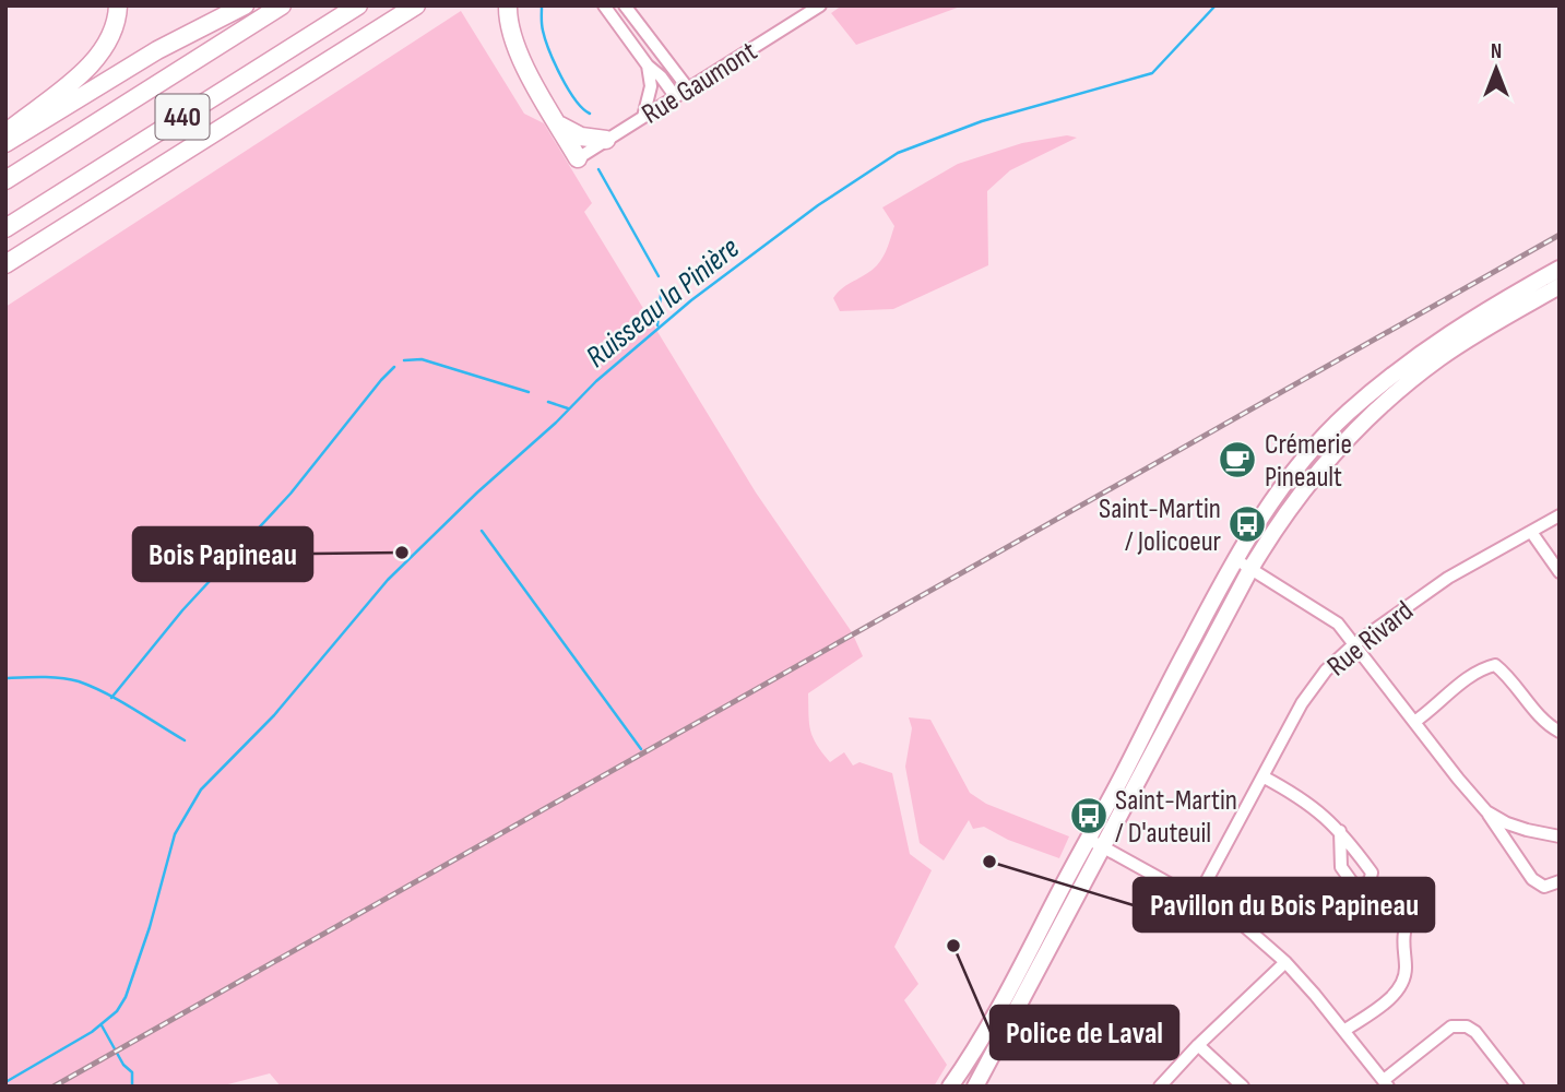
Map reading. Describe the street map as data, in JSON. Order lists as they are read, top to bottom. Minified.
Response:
{"streets":{"highway":["440"],"street":["Rue Gaumont","Rue Rivard"]},"water":["Ruisseau la Pinière"],"places":{"cafe":["Crémerie Pineault"],"bus stop":["Saint-Martin / Jolicoeur","Saint-Martin / D'auteuil"],"other":["Bois Papineau","Pavillon du Bois Papineau","Police de Laval"]},"north":"top"}
